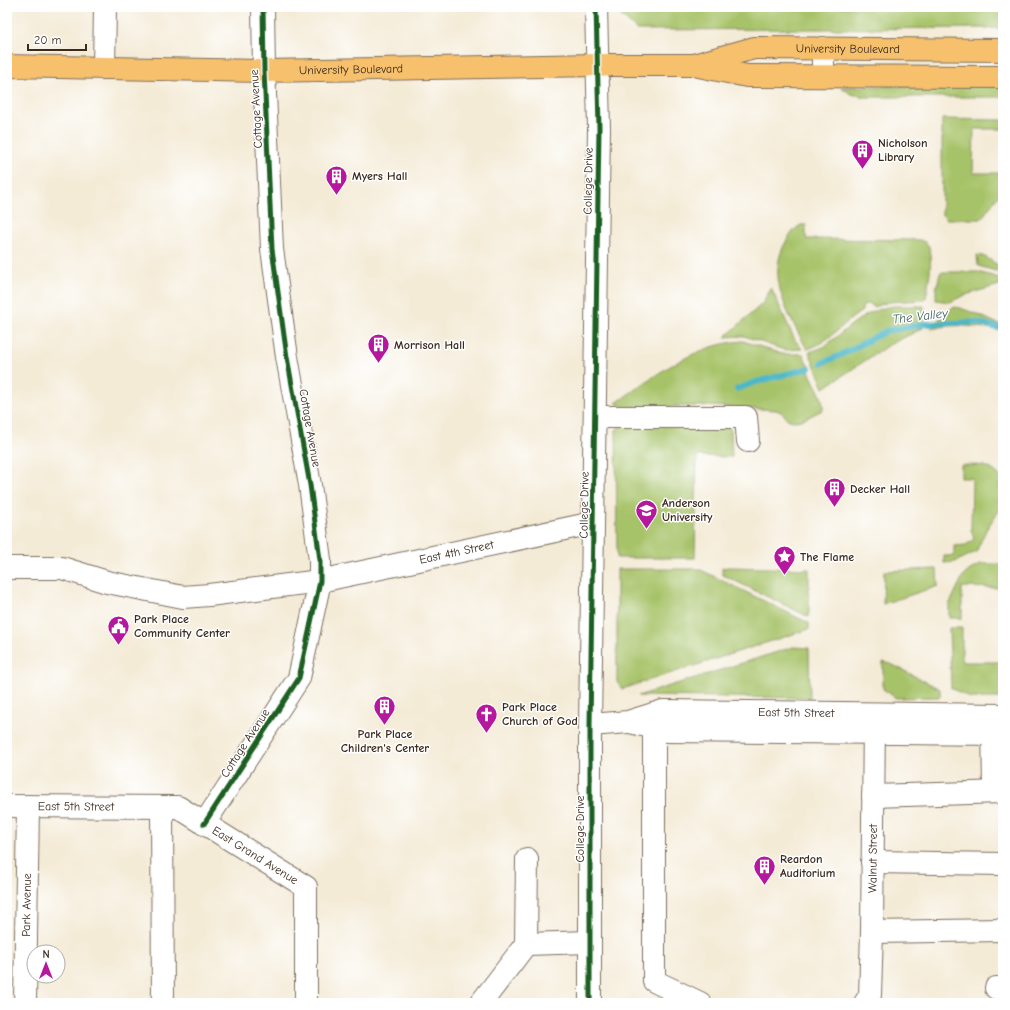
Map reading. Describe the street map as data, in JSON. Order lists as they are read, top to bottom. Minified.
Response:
{"streets":{"main road":["University Boulevard"],"street":["Cottage Avenue","College Drive","East 4th Street","East 5th Street","East Grand Avenue","Walnut Street","Park Avenue"]},"crossings":[["University Boulevard","Cottage Avenue"],["University Boulevard","College Drive"],["Cottage Avenue","East 4th Street"],["Cottage Avenue","East 5th Street"],["Cottage Avenue","East Grand Avenue"],["College Drive","East 4th Street"],["College Drive","East 5th Street"],["East 5th Street","East Grand Avenue"],["East 5th Street","Walnut Street"],["East 5th Street","Park Avenue"]],"water":["The Valley"],"places":{"building":["Nicholson Library","Myers Hall","Morrison Hall","Decker Hall","Park Place Children's Center","Reardon Auditorium"],"school or university":["Anderson University"],"place":["The Flame"],"public building":["Park Place Community Center"],"church":["Park Place Church of God"]},"scale_bar":"20 m","north":"top"}
